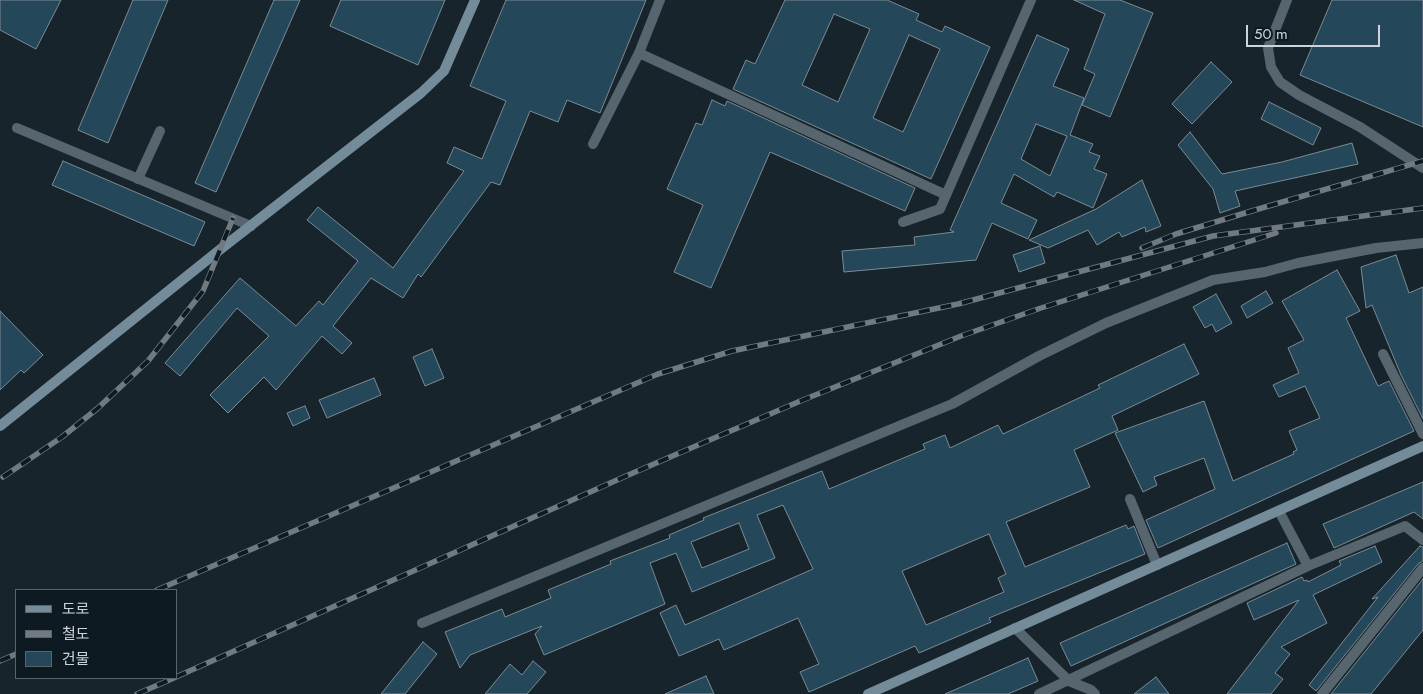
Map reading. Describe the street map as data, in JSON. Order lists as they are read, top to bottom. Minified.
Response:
{"legend":["도로","철도","건물"],"scale_bar":"50 m"}
